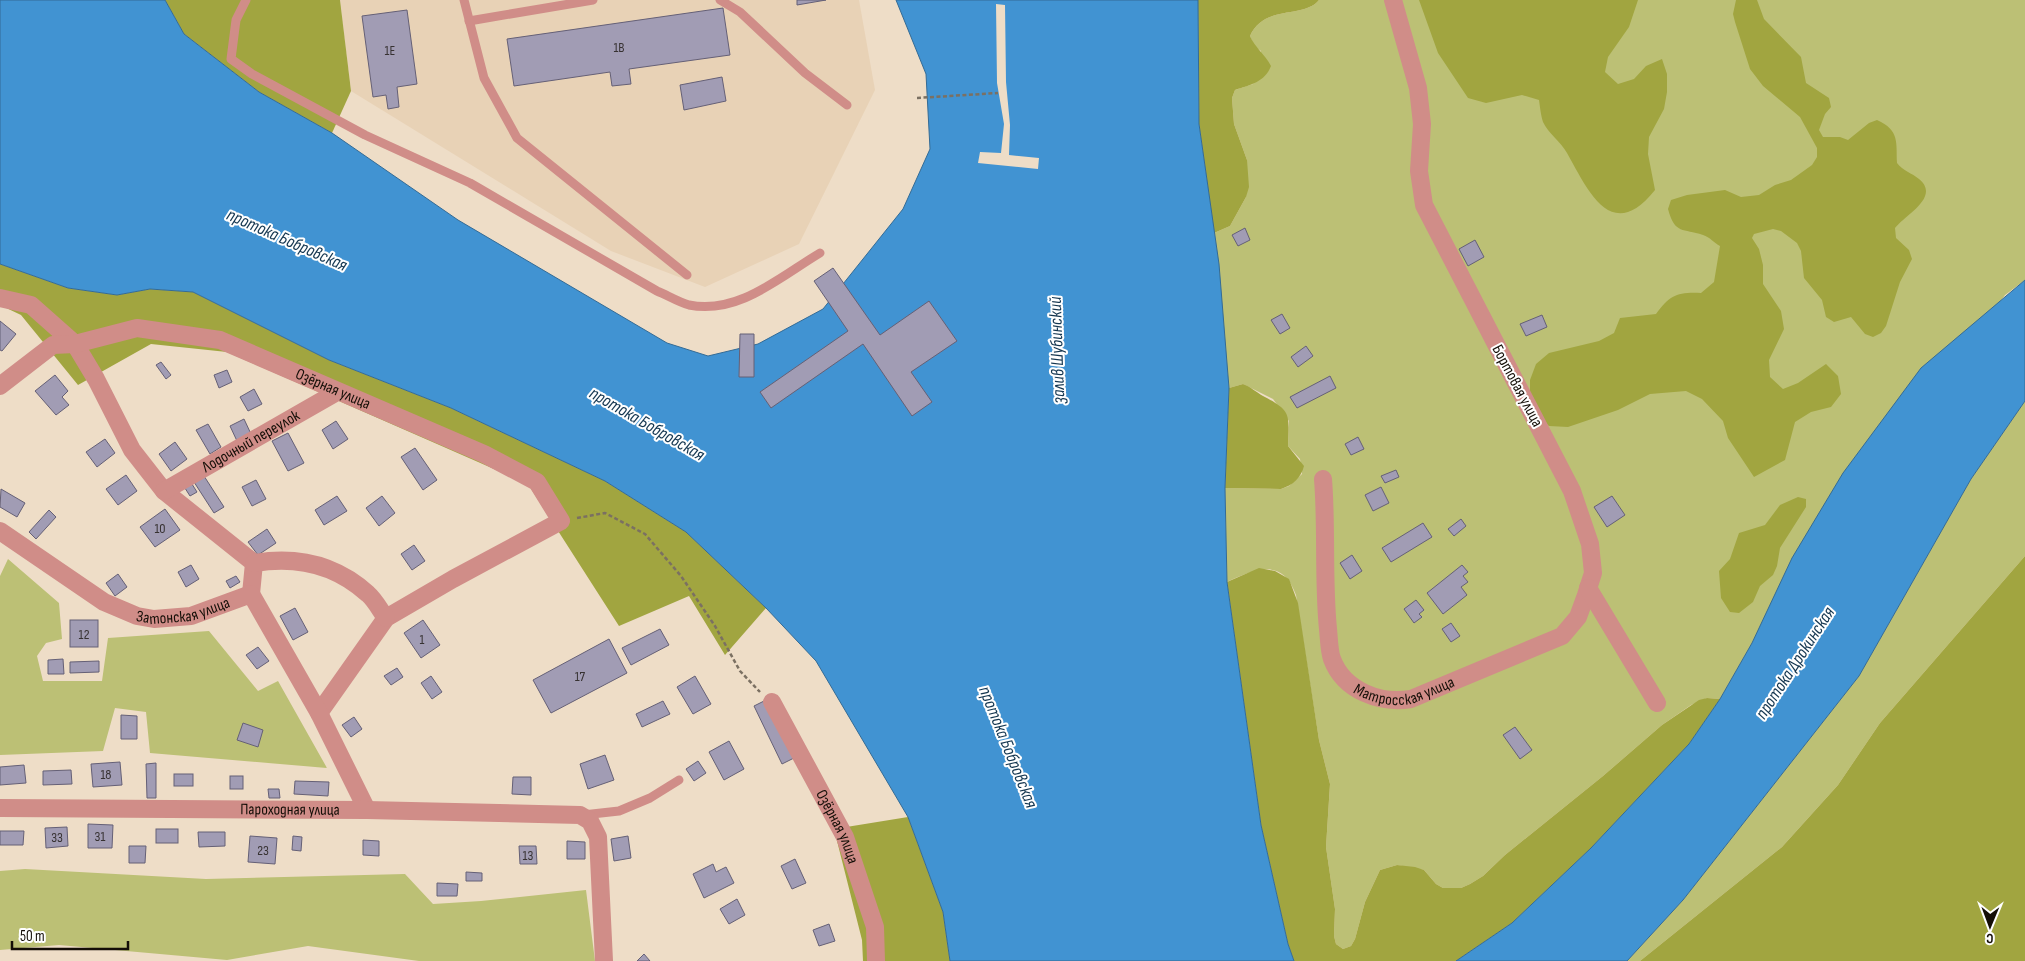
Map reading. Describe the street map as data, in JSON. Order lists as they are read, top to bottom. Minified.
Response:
{"streets":{"street":["Бортовая улица","Озёрная улица","Лодочный переулок","Затонская улица","Матросская улица","Пароходная улица"]},"crossings":[["Бортовая улица","Матросская улица"],["Озёрная улица","Лодочный переулок"],["Затонская улица","Пароходная улица"]],"water":["протока Бобровская","залив Шубинский","протока Дрокинская"],"house_numbers":["1В","1Е","10","12","1","17","18","31","33","23","13"],"scale_bar":"50 m","north":"bottom"}
